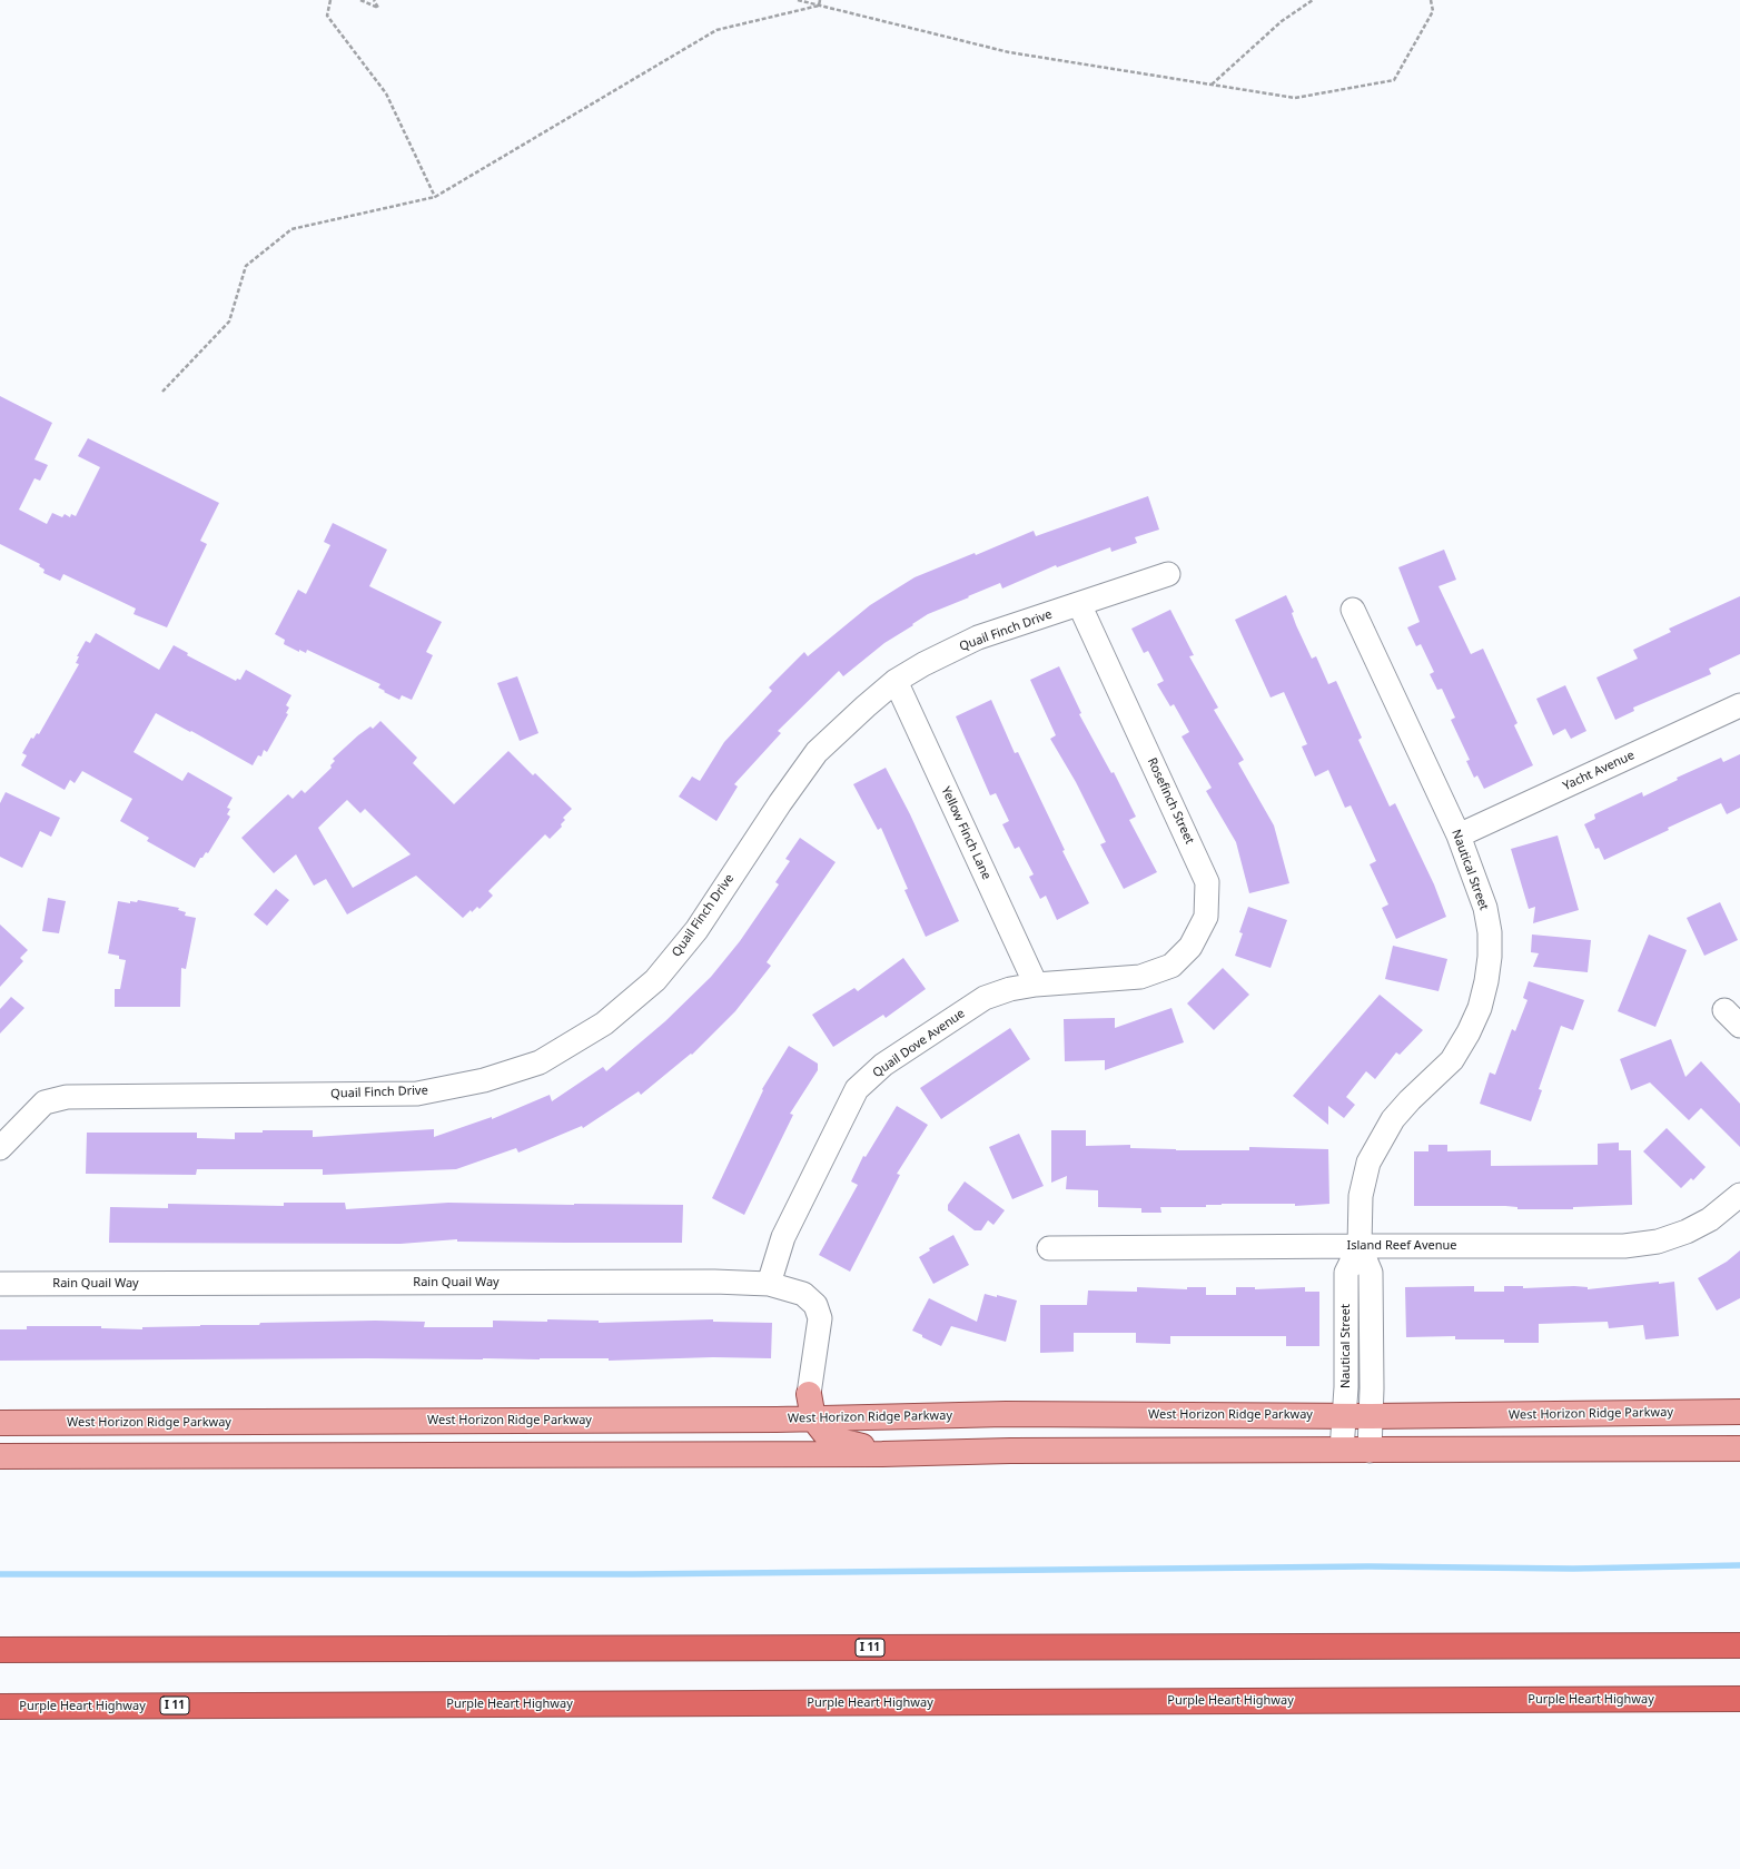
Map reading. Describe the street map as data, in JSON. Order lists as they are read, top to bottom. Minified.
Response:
{"streets":{"highway":["I 11","Purple Heart Highway"],"main road":["West Horizon Ridge Parkway"],"street":["Quail Finch Drive","Yacht Avenue","Rosefinch Street","Yellow Finch Lane","Nautical Street","Quail Dove Avenue","Island Reef Avenue","Rain Quail Way"]},"crossings":[["Quail Finch Drive","Rosefinch Street"],["Quail Finch Drive","Yellow Finch Lane"],["Yacht Avenue","Nautical Street"],["Rosefinch Street","Quail Dove Avenue"],["Yellow Finch Lane","Quail Dove Avenue"],["Nautical Street","Island Reef Avenue"],["Nautical Street","West Horizon Ridge Parkway"],["Quail Dove Avenue","Rain Quail Way"]]}
